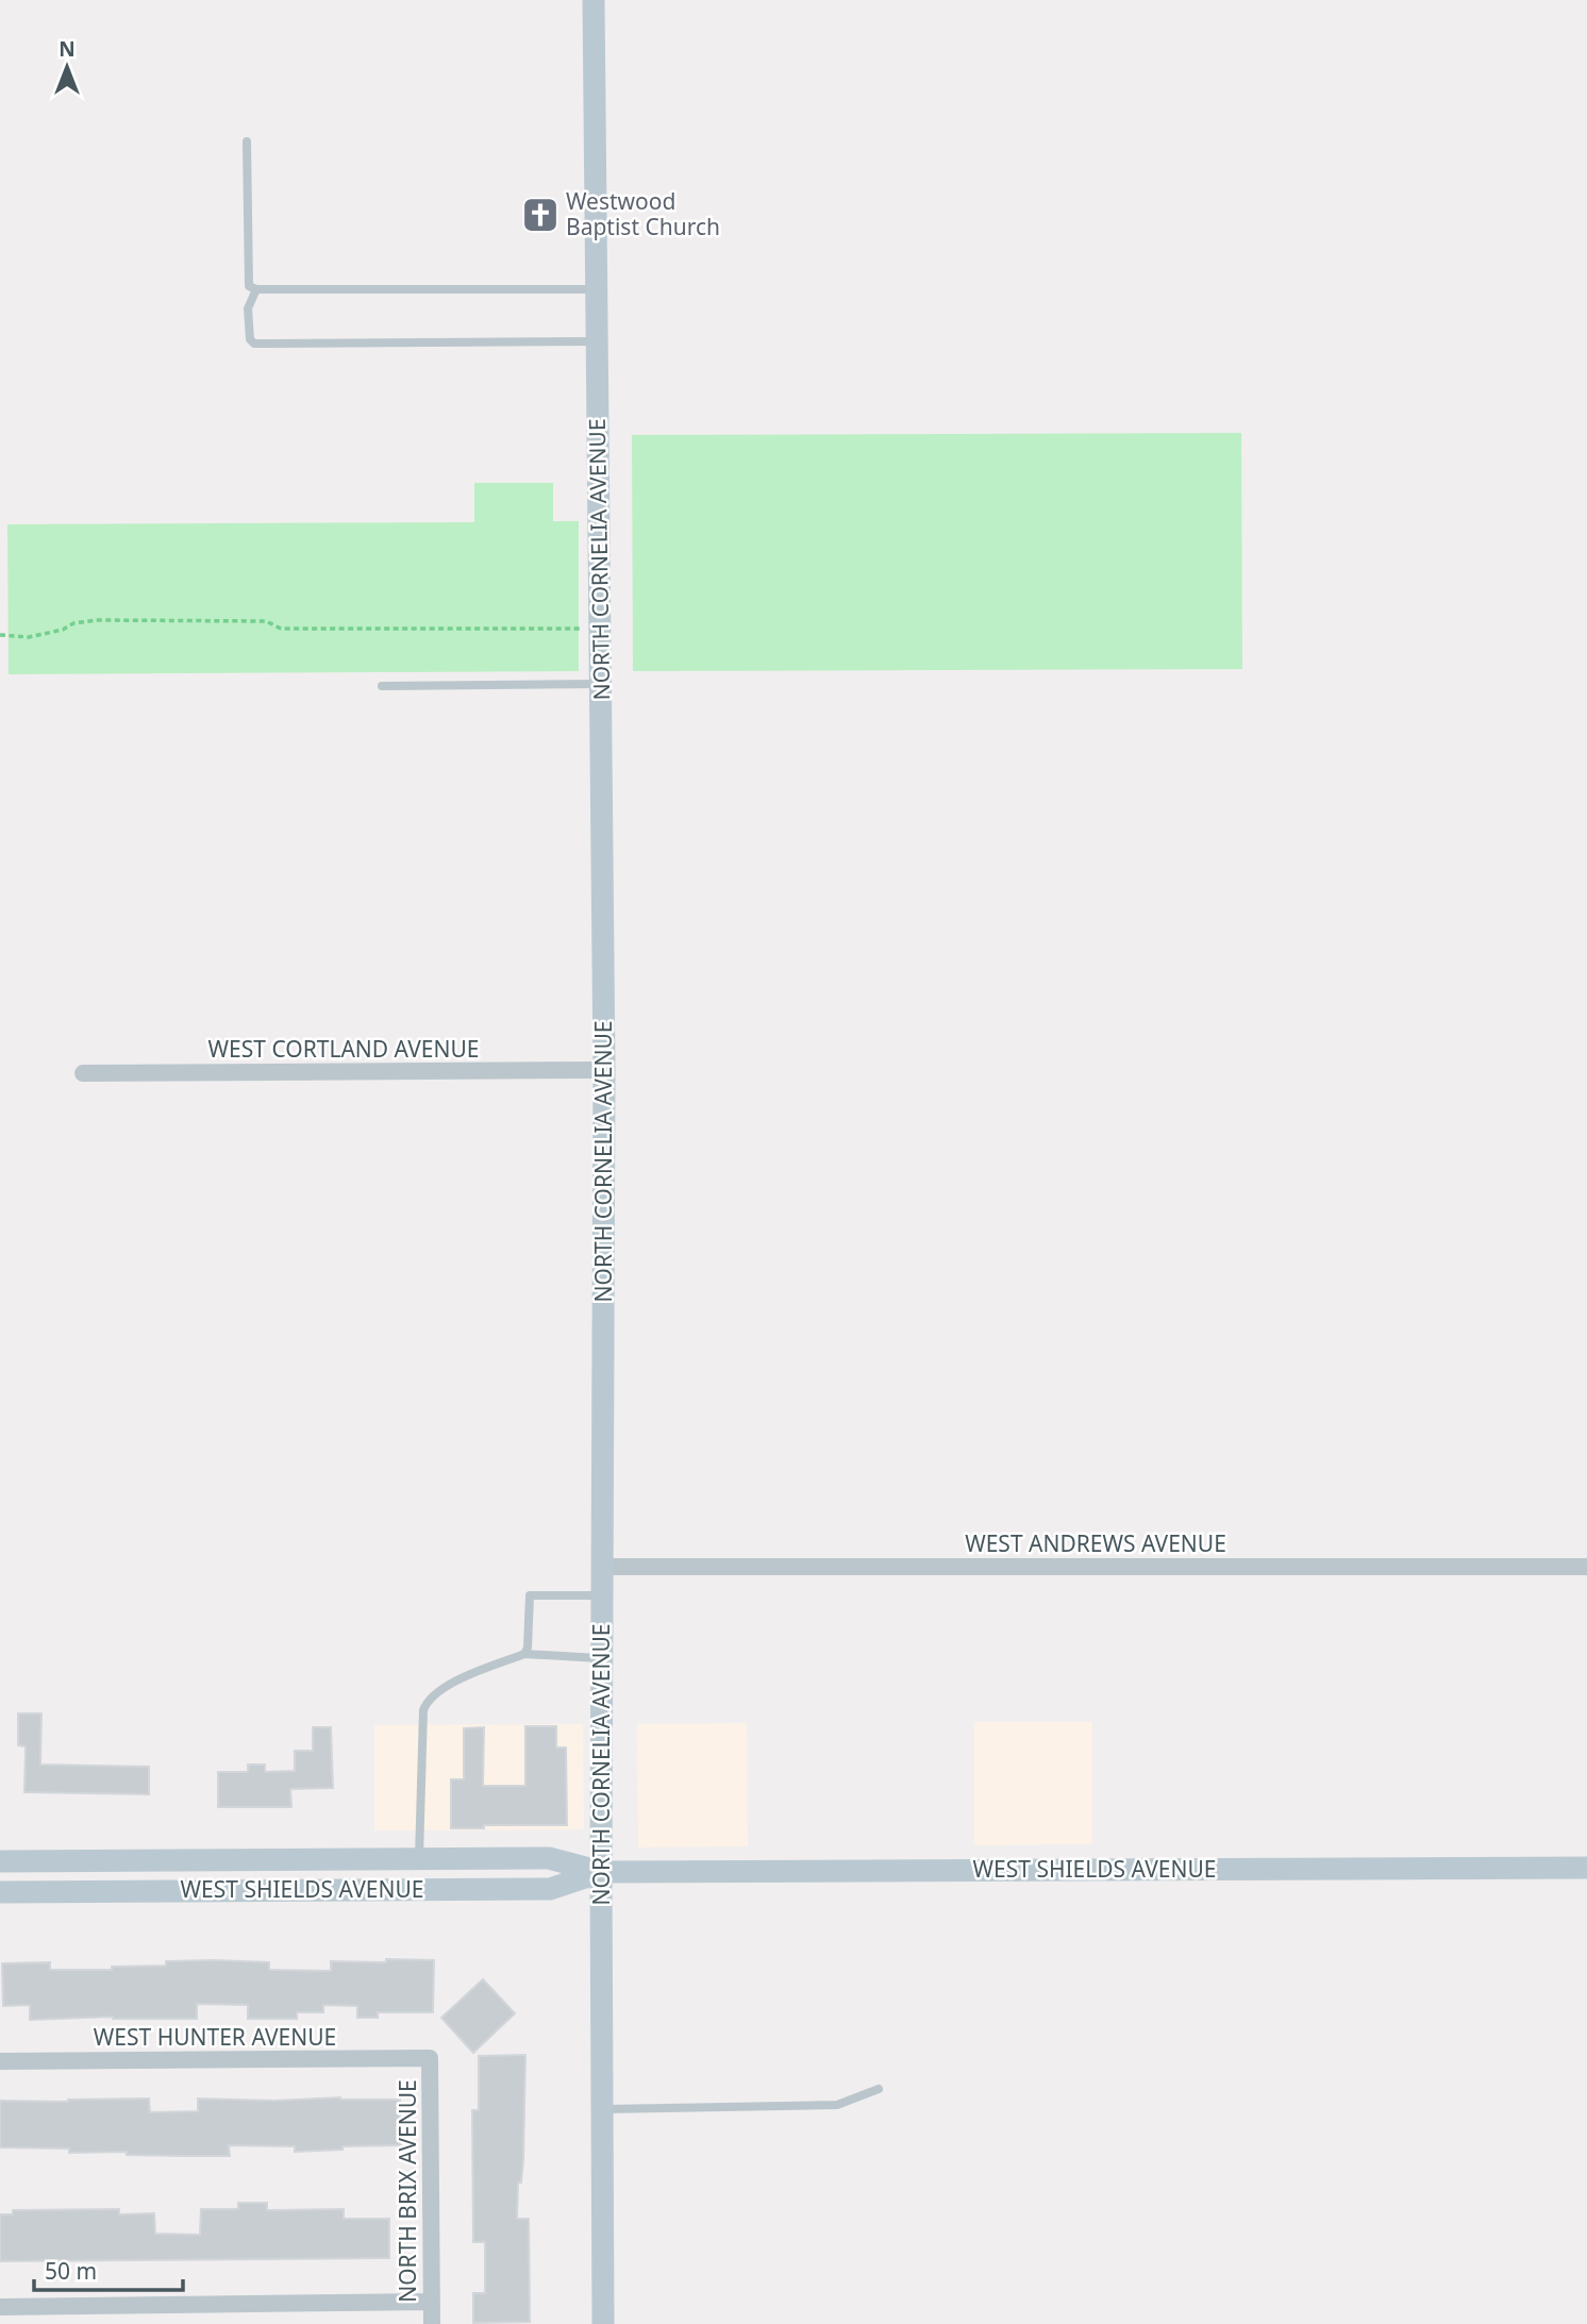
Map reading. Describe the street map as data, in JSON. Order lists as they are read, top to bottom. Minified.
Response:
{"streets":{"street":["NORTH CORNELIA AVENUE","WEST CORTLAND AVENUE","WEST ANDREWS AVENUE","WEST SHIELDS AVENUE","WEST HUNTER AVENUE","NORTH BRIX AVENUE"]},"crossings":[["NORTH CORNELIA AVENUE","WEST CORTLAND AVENUE"],["NORTH CORNELIA AVENUE","WEST ANDREWS AVENUE"],["NORTH CORNELIA AVENUE","WEST SHIELDS AVENUE"],["WEST HUNTER AVENUE","NORTH BRIX AVENUE"]],"places":{"church":["Westwood Baptist Church"]},"scale_bar":"50 m","north":"top"}
